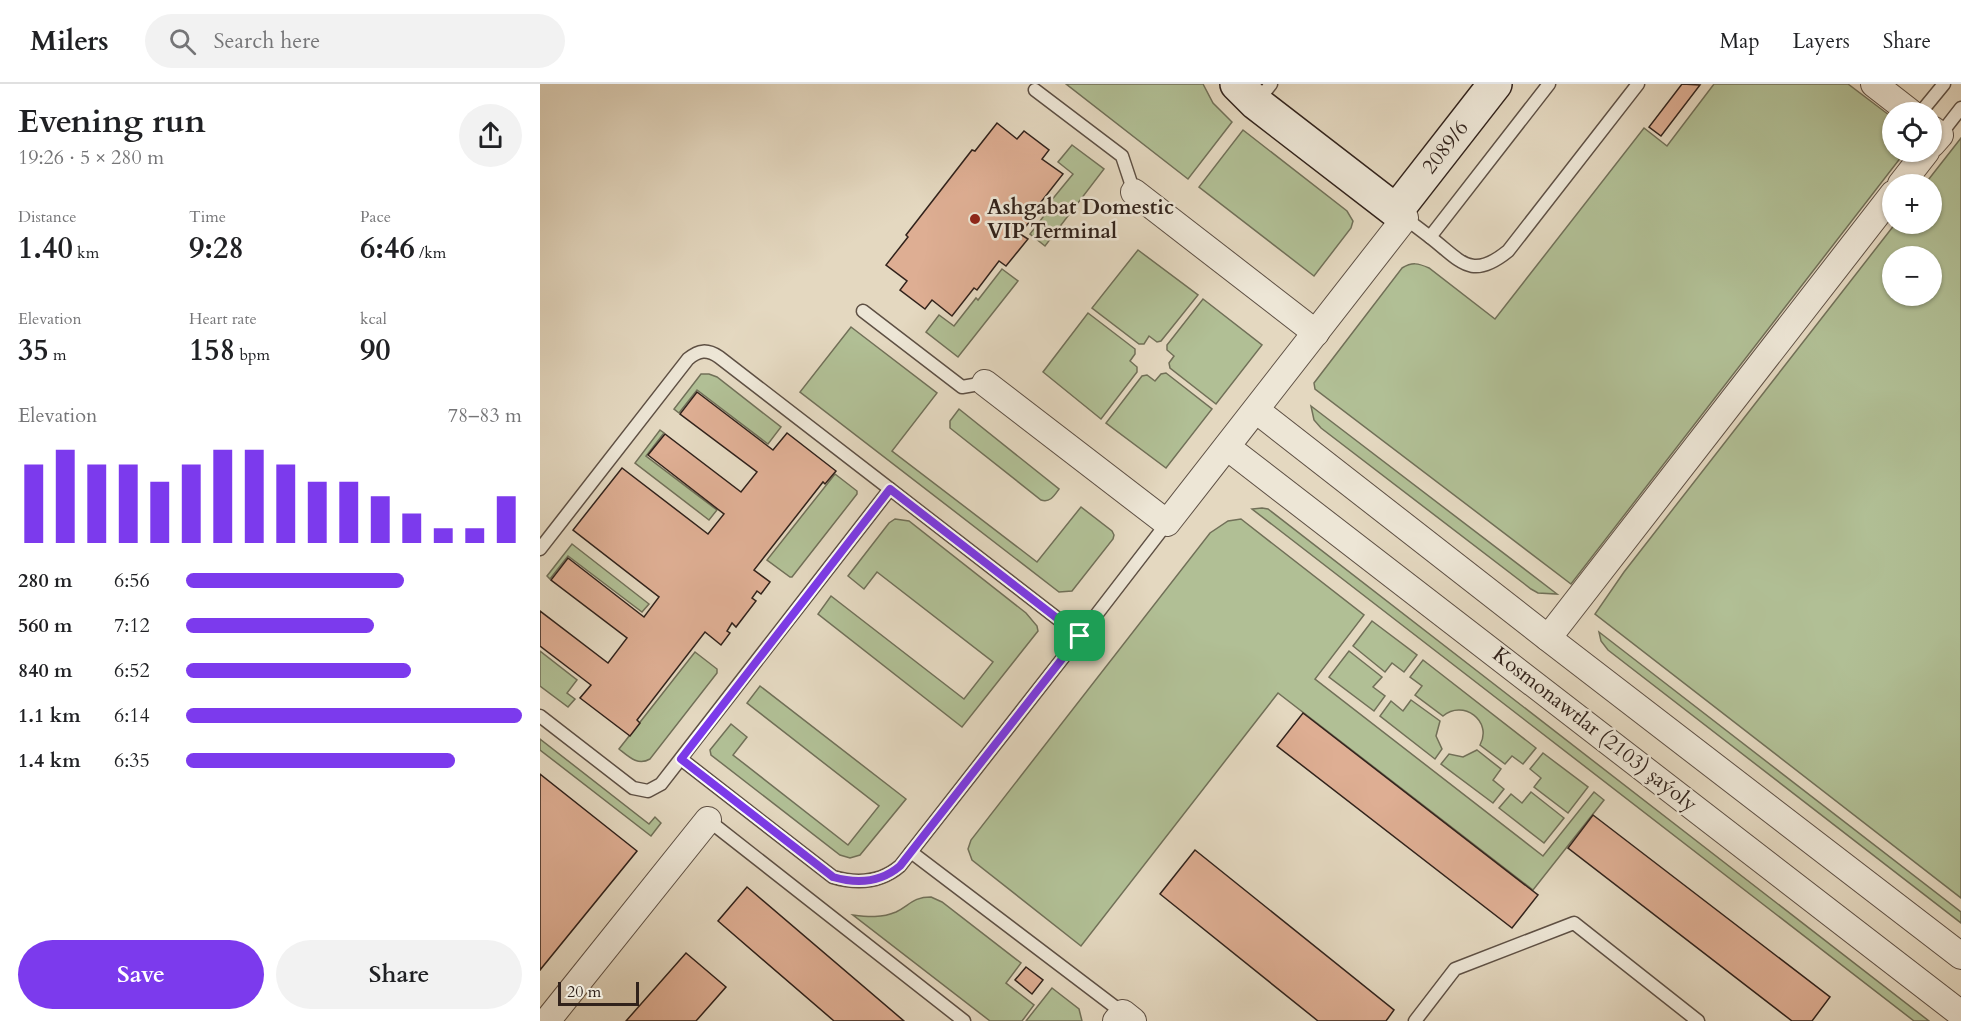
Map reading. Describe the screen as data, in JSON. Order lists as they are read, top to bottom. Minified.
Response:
{"streets":{"street":["2089/6","Kosmonawtlar (2103) şaýoly"]},"places":["Ashgabat Domestic VIP Terminal"],"scale_bar":"20 m","page":{"header":"Milers","search":"Search here","nav":["Map","Layers","Share"],"heading":["Evening run","19:26 · 5 × 280 m"],"map_buttons":["+","−"],"stats":[["Distance","1.40 km"],["Time","9:28"],["Pace","6:46 /km"],["Elevation","35 m"],["Heart rate","158 bpm"],["kcal","90"]],"chart":["Elevation","78–83 m"],"list":[{"name":"280 m","note":"6:56"},{"name":"560 m","note":"7:12"},{"name":"840 m","note":"6:52"},{"name":"1.1 km","note":"6:14"},{"name":"1.4 km","note":"6:35"}],"buttons":["Save","Share"],"scale":"20 m"}}
